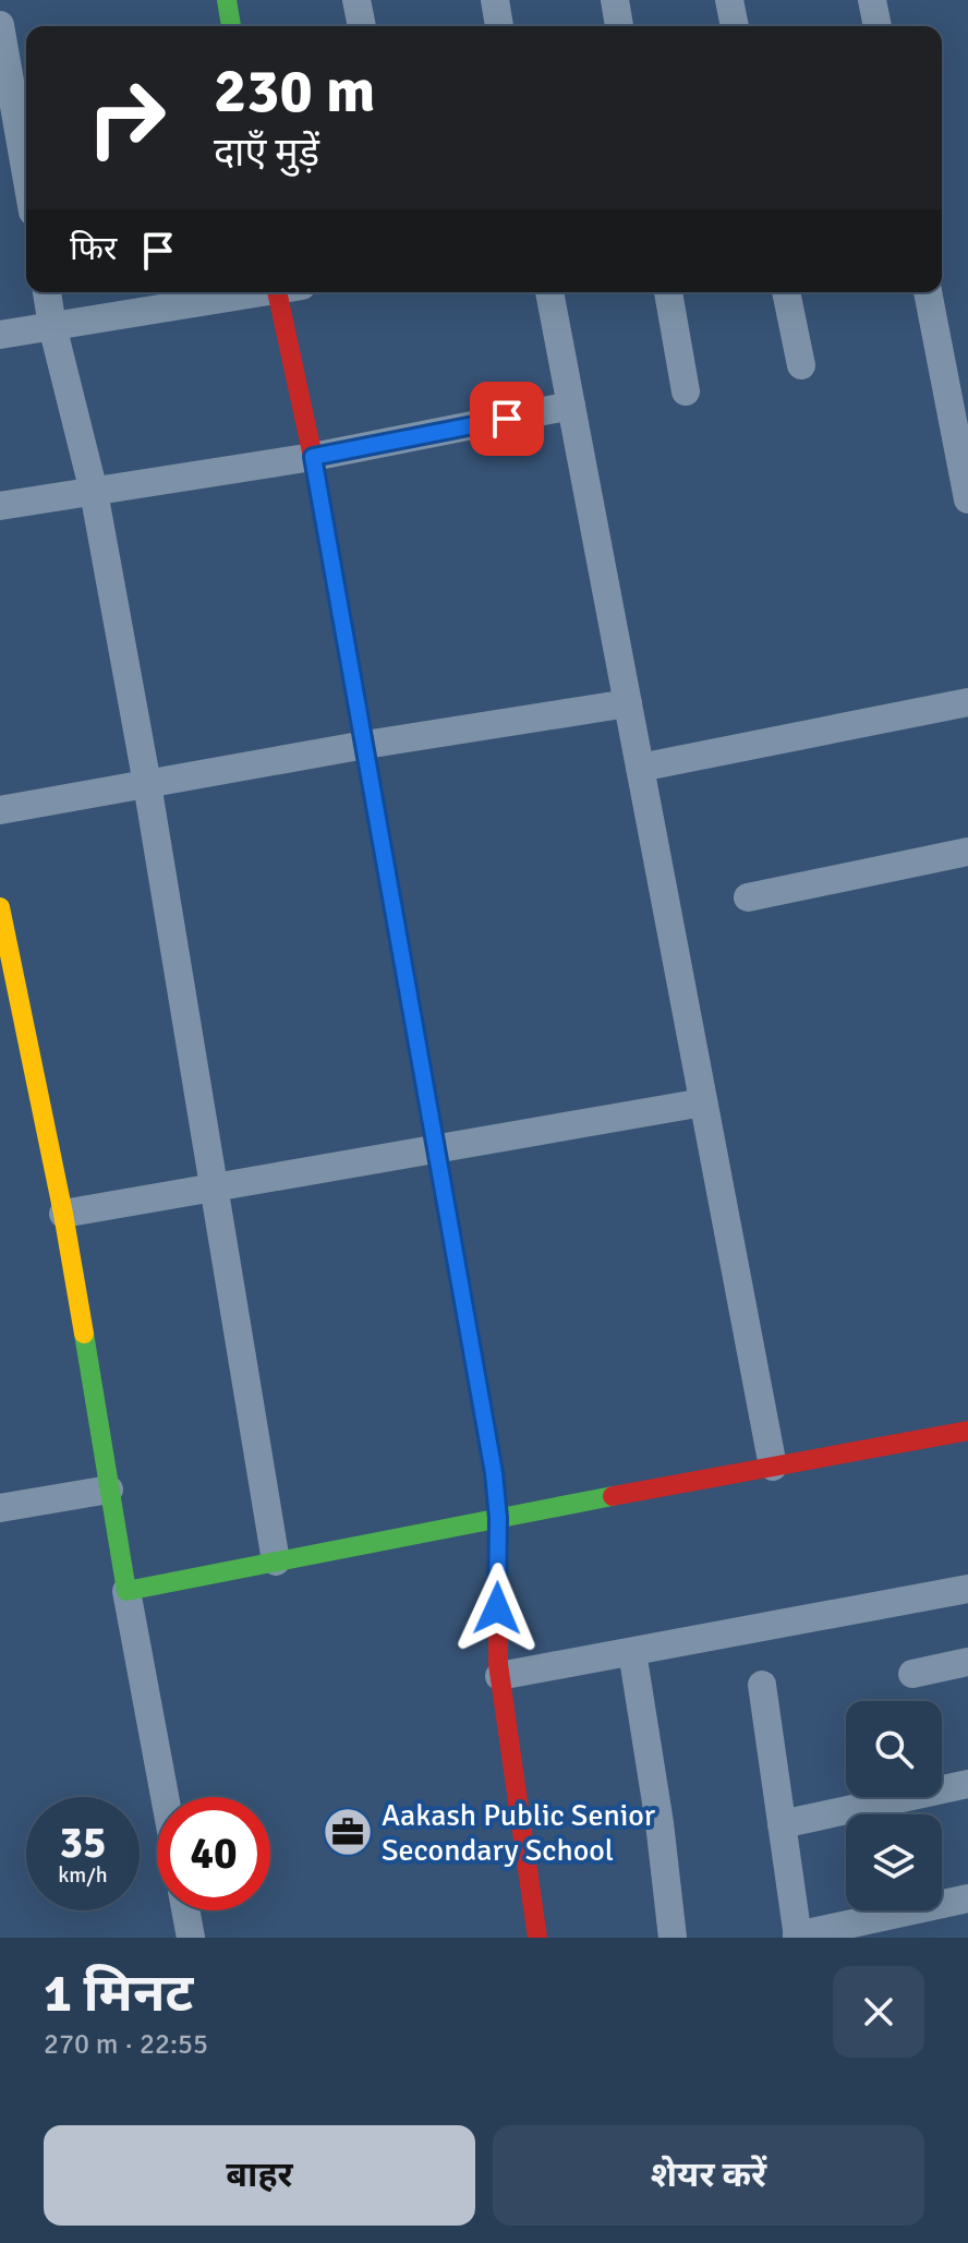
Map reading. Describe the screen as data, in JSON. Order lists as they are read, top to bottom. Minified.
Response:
{"places":{"office":["Aakash Public Senior Secondary School"]},"page":{"turn":["230 m","दाएँ मुड़ें"],"then":"फिर","speed":"35 km/h","limit":"40","heading":["1 मिनट","270 m · 22:55"],"buttons":["बाहर","शेयर करें"]}}
